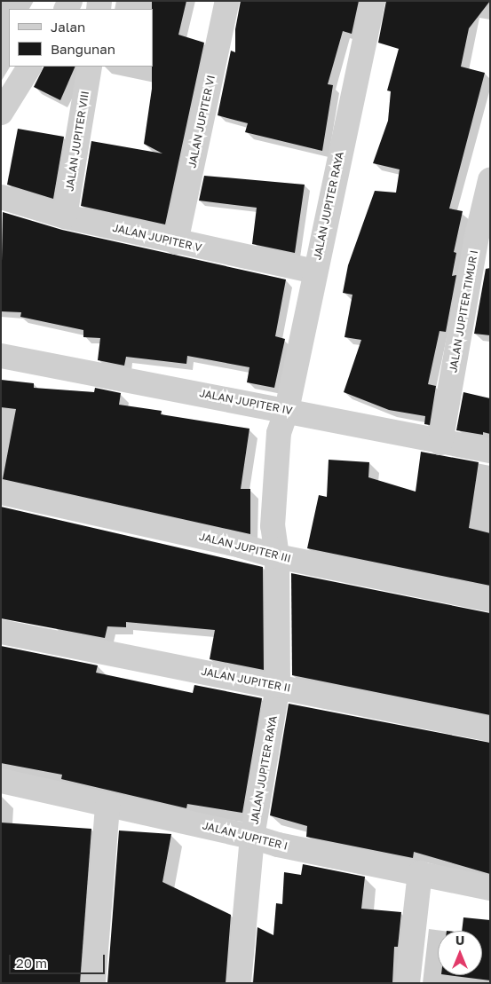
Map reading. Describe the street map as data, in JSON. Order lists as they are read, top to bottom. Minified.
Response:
{"streets":{"street":["JALAN JUPITER VI","JALAN JUPITER VIII","JALAN JUPITER RAYA","JALAN JUPITER V","JALAN JUPITER TIMUR I","JALAN JUPITER IV","JALAN JUPITER III","JALAN JUPITER II","JALAN JUPITER I"]},"crossings":[["JALAN JUPITER VI","JALAN JUPITER V"],["JALAN JUPITER VIII","JALAN JUPITER V"],["JALAN JUPITER RAYA","JALAN JUPITER V"],["JALAN JUPITER RAYA","JALAN JUPITER IV"],["JALAN JUPITER RAYA","JALAN JUPITER III"],["JALAN JUPITER RAYA","JALAN JUPITER II"],["JALAN JUPITER RAYA","JALAN JUPITER I"],["JALAN JUPITER TIMUR I","JALAN JUPITER IV"]],"legend":["Jalan","Bangunan"],"scale_bar":"20 m","north":"top"}
